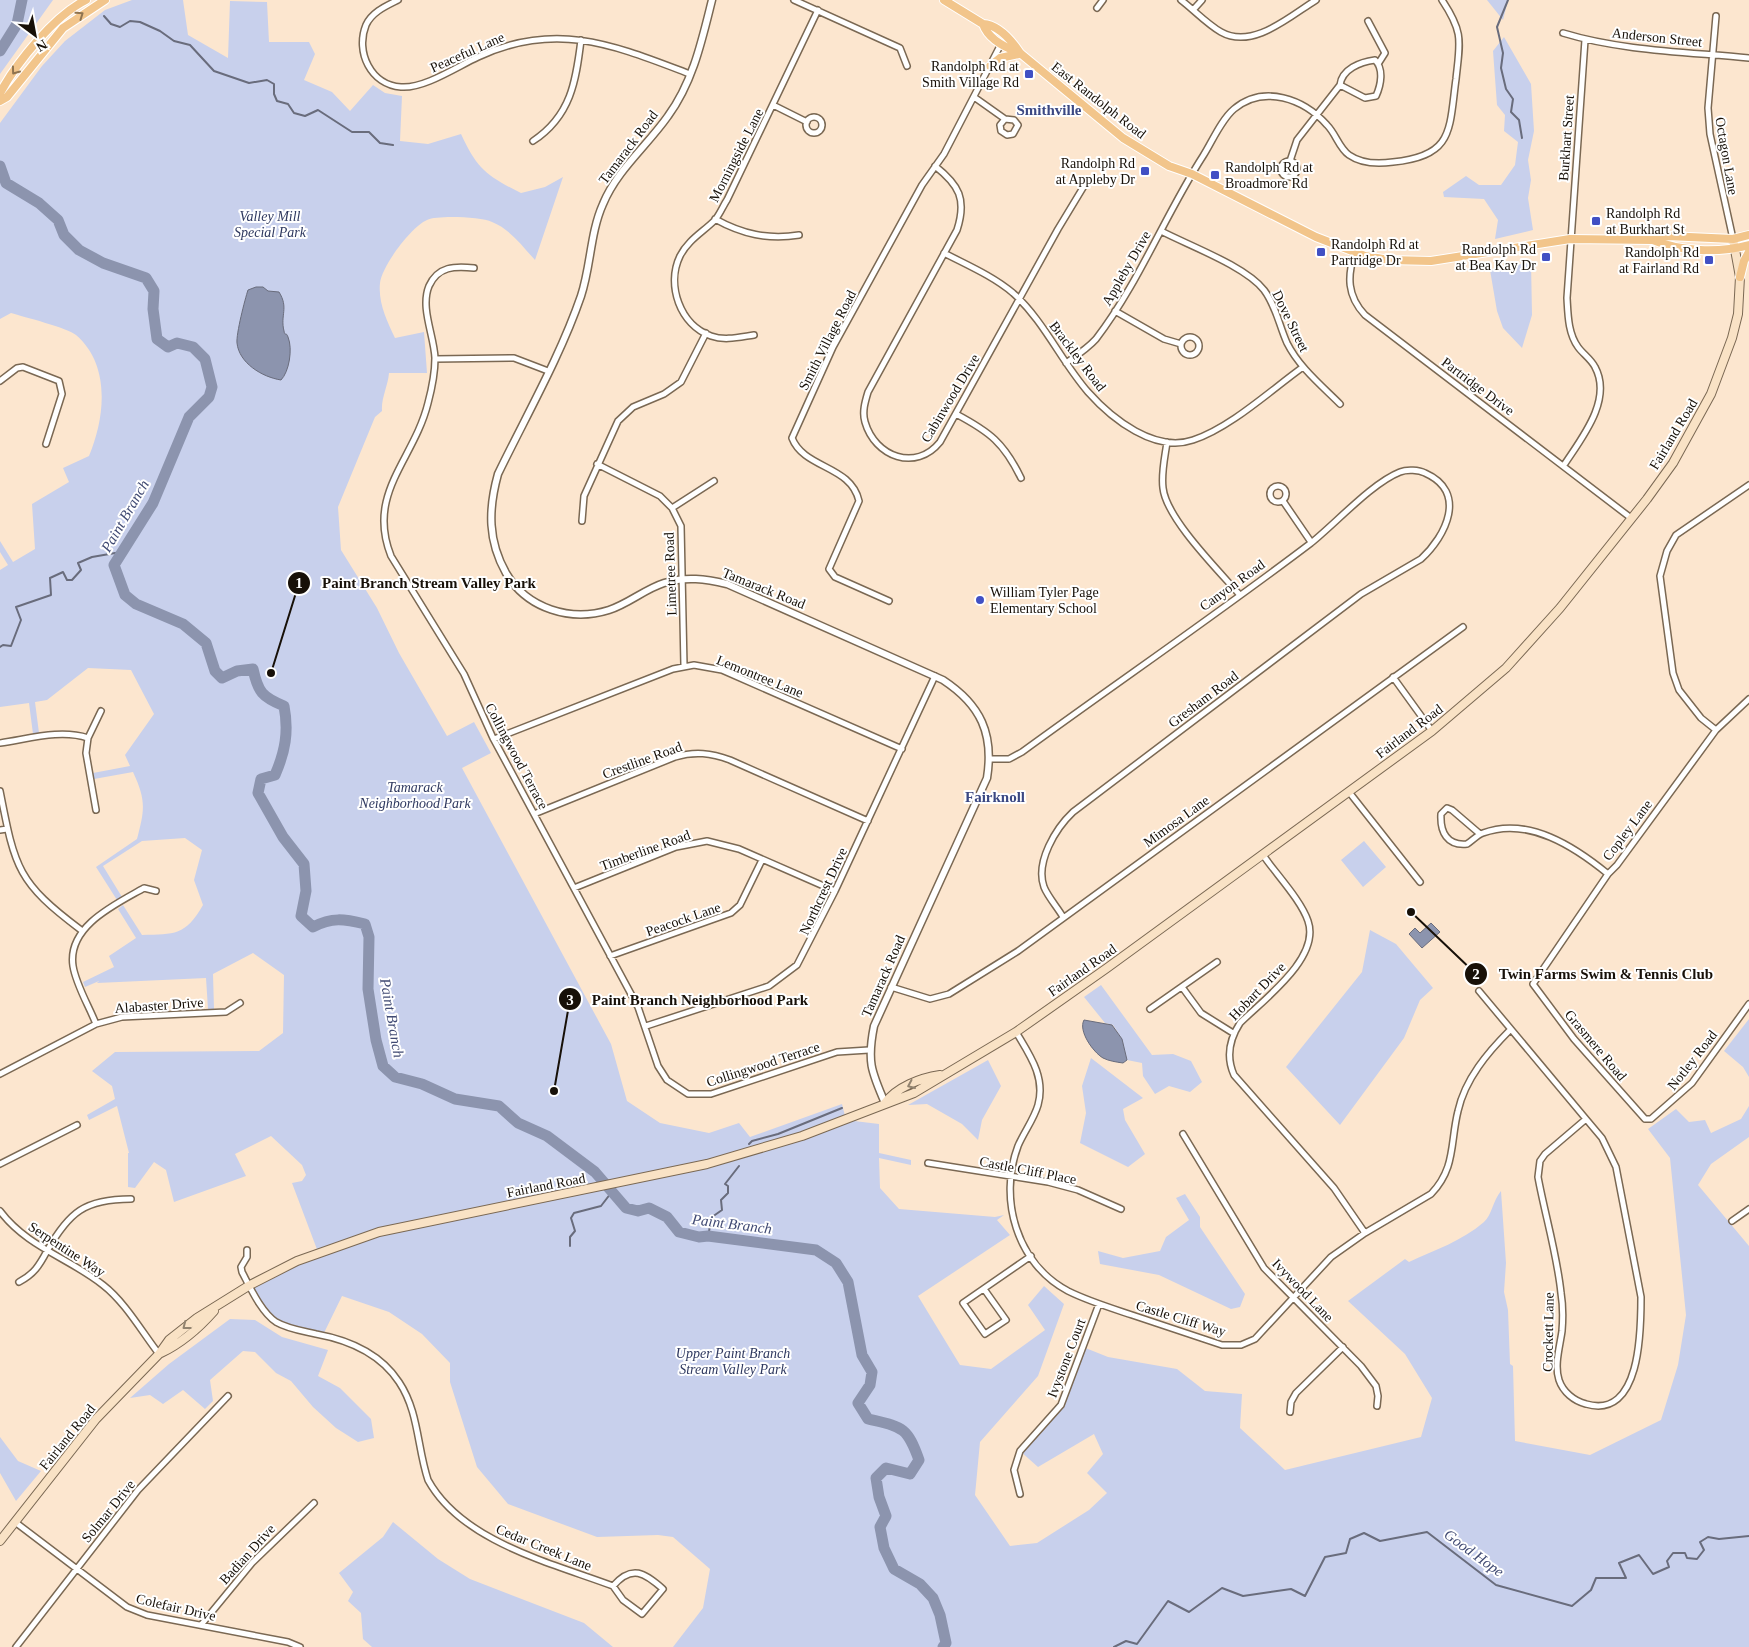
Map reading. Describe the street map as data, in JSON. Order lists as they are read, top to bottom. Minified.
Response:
{"streets":{"main road":["East Randolph Road","Fairland Road"],"street":["Anderson Street","Peaceful Lane","Burkhart Street","Tamarack Road","Morningside Lane","Octagon Lane","Appleby Drive","Dove Street","Smith Village Road","Brackley Road","Partridge Drive","Cabinwood Drive","Limetree Road","Canyon Road","Lemontree Lane","Gresham Road","Collingwood Terrace","Crestline Road","Mimosa Lane","Copley Lane","Timberline Road","Northcrest Drive","Peacock Lane","Hobart Drive","Alabaster Drive","Grasmere Road","Notley Road","Castle Cliff Place","Serpentine Way","Ivywood Lane","Castle Cliff Way","Crockett Lane","Ivystone Court","Solmar Drive","Cedar Creek Lane","Badian Drive","Colefair Drive"]},"crossings":[["Anderson Street","Burkhart Street"],["Anderson Street","Octagon Lane"],["Peaceful Lane","Tamarack Road"],["East Randolph Road","Burkhart Street"],["East Randolph Road","Octagon Lane"],["East Randolph Road","Appleby Drive"],["East Randolph Road","Smith Village Road"],["East Randolph Road","Partridge Drive"],["East Randolph Road","Fairland Road"],["Burkhart Street","Partridge Drive"],["Tamarack Road","Fairland Road"],["Tamarack Road","Limetree Road"],["Tamarack Road","Canyon Road"],["Tamarack Road","Collingwood Terrace"],["Tamarack Road","Mimosa Lane"],["Tamarack Road","Northcrest Drive"],["Octagon Lane","Fairland Road"],["Appleby Drive","Dove Street"],["Appleby Drive","Brackley Road"],["Dove Street","Brackley Road"],["Smith Village Road","Cabinwood Drive"],["Brackley Road","Cabinwood Drive"],["Partridge Drive","Fairland Road"],["Fairland Road","Hobart Drive"],["Fairland Road","Serpentine Way"],["Fairland Road","Castle Cliff Way"],["Fairland Road","Cedar Creek Lane"],["Fairland Road","Colefair Drive"],["Limetree Road","Lemontree Lane"],["Canyon Road","Gresham Road"],["Lemontree Lane","Collingwood Terrace"],["Lemontree Lane","Northcrest Drive"],["Gresham Road","Mimosa Lane"],["Collingwood Terrace","Crestline Road"],["Collingwood Terrace","Timberline Road"],["Collingwood Terrace","Northcrest Drive"],["Collingwood Terrace","Peacock Lane"],["Crestline Road","Northcrest Drive"],["Copley Lane","Grasmere Road"],["Timberline Road","Northcrest Drive"],["Timberline Road","Peacock Lane"],["Hobart Drive","Castle Cliff Way"],["Grasmere Road","Notley Road"],["Castle Cliff Place","Castle Cliff Way"],["Ivywood Lane","Castle Cliff Way"],["Castle Cliff Way","Crockett Lane"],["Castle Cliff Way","Ivystone Court"],["Solmar Drive","Colefair Drive"],["Badian Drive","Colefair Drive"]],"districts":["Smithville","Fairknoll"],"water":["Paint Branch","Good Hope"],"parks":["Valley Mill Special Park","Tamarack Neighborhood Park","Upper Paint Branch Stream Valley Park"],"places":{"transit":["Randolph Rd at Smith Village Rd","Randolph Rd at Appleby Dr","Randolph Rd at Broadmore Rd","Randolph Rd at Burkhart St","Randolph Rd at Partridge Dr","Randolph Rd at Bea Kay Dr","Randolph Rd at Fairland Rd"],"other":["William Tyler Page Elementary School","Paint Branch Stream Valley Park","Twin Farms Swim & Tennis Club","Paint Branch Neighborhood Park"]},"north":"bottom right"}
